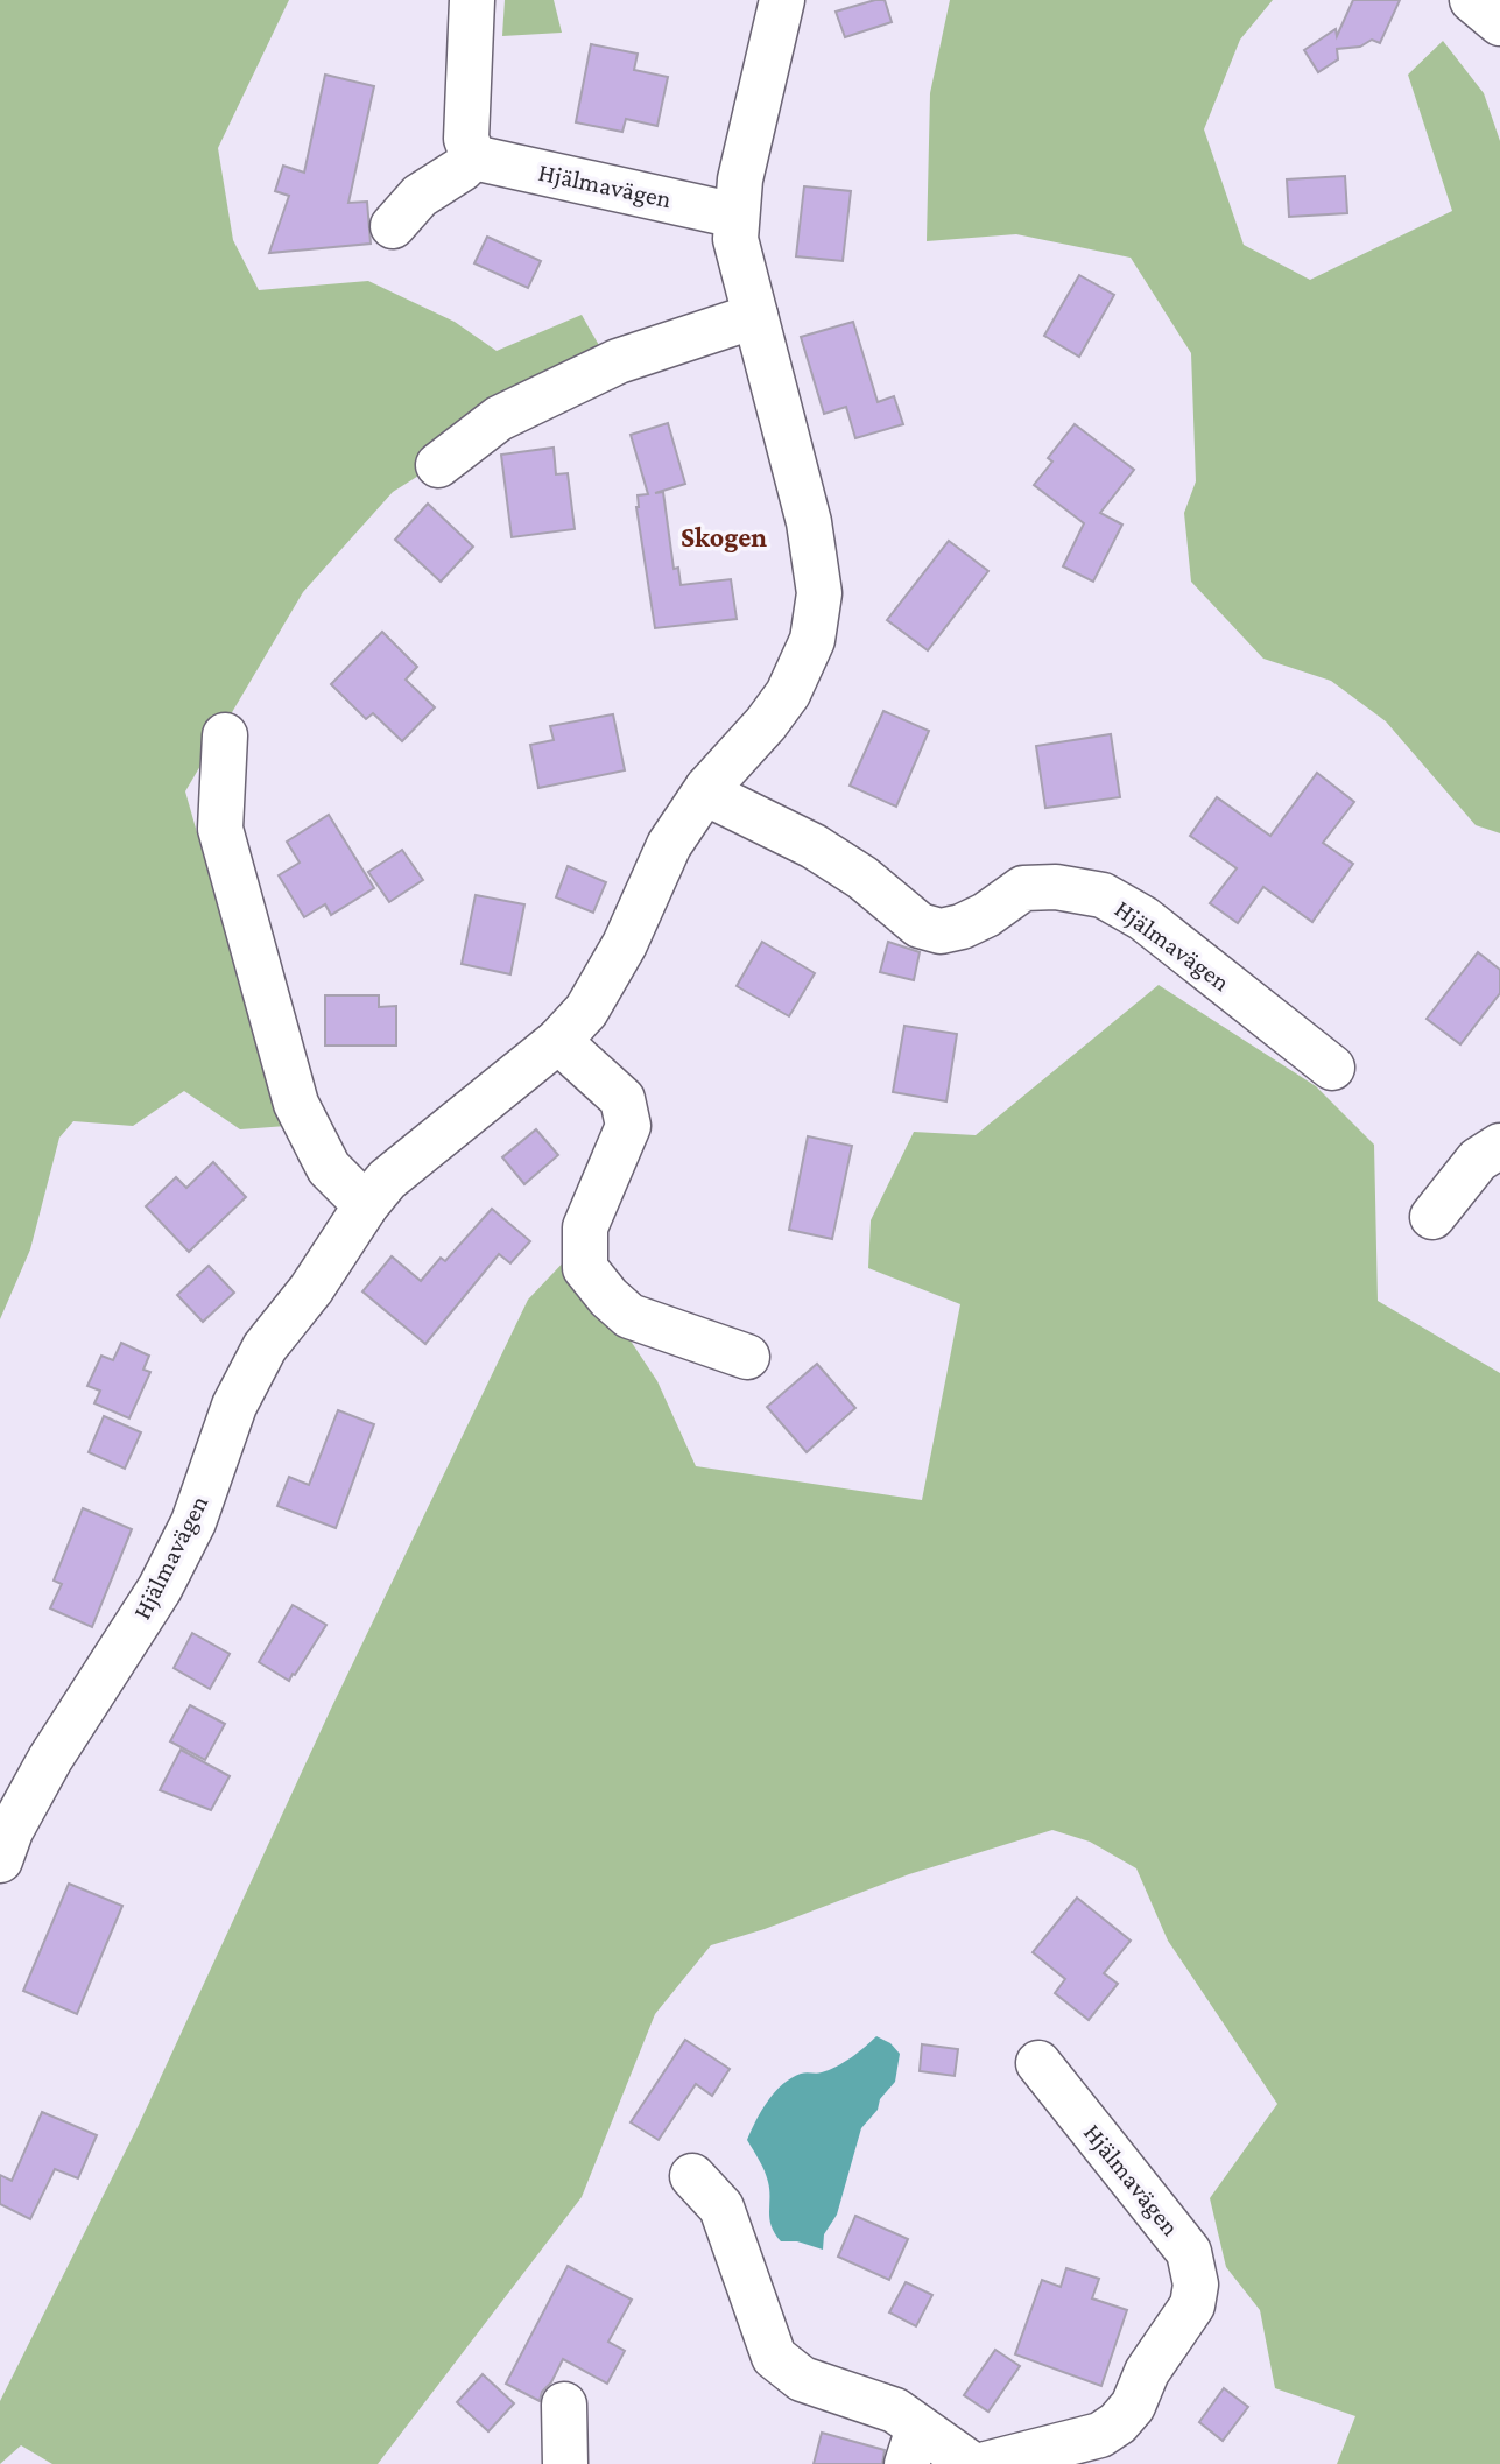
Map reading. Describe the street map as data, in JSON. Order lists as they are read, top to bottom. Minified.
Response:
{"streets":{"street":["Hjälmavägen"]},"districts":["Skogen"]}
